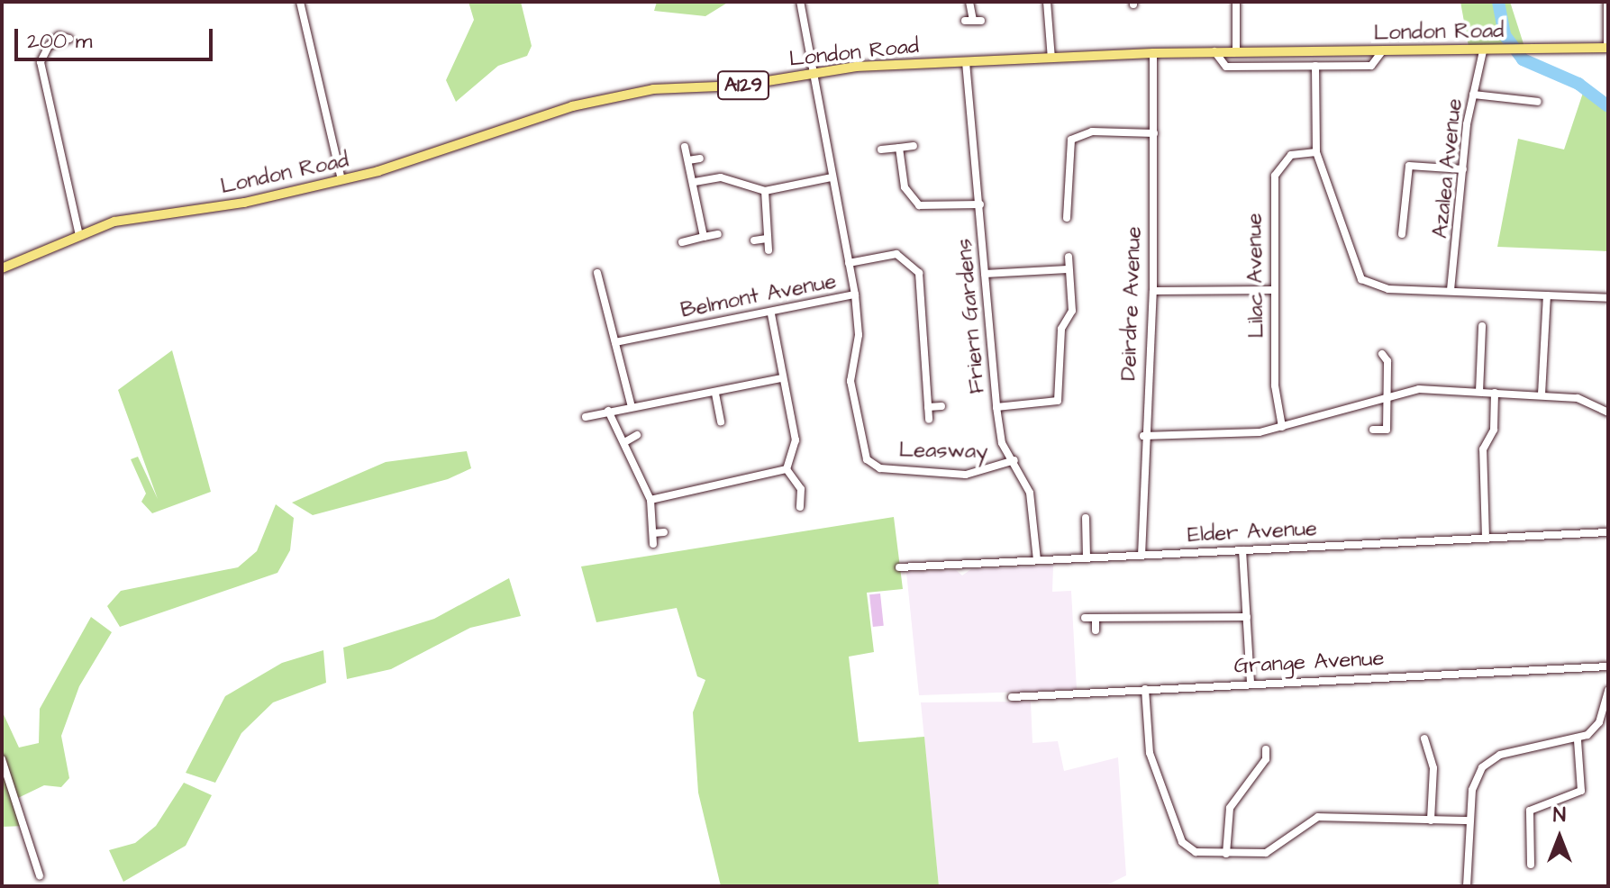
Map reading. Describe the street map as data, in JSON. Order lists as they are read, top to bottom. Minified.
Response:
{"streets":{"main road":["London Road","A129"],"street":["Azalea Avenue","Lilac Avenue","Belmont Avenue","Deirdre Avenue","Friern Gardens","Leasway","Elder Avenue","Grange Avenue"]},"crossings":[["London Road","Azalea Avenue"],["London Road","Belmont Avenue"],["London Road","Deirdre Avenue"],["London Road","Friern Gardens"],["Belmont Avenue","Leasway"],["Deirdre Avenue","Elder Avenue"],["Friern Gardens","Leasway"],["Friern Gardens","Elder Avenue"]],"scale_bar":"200 m","north":"top"}
